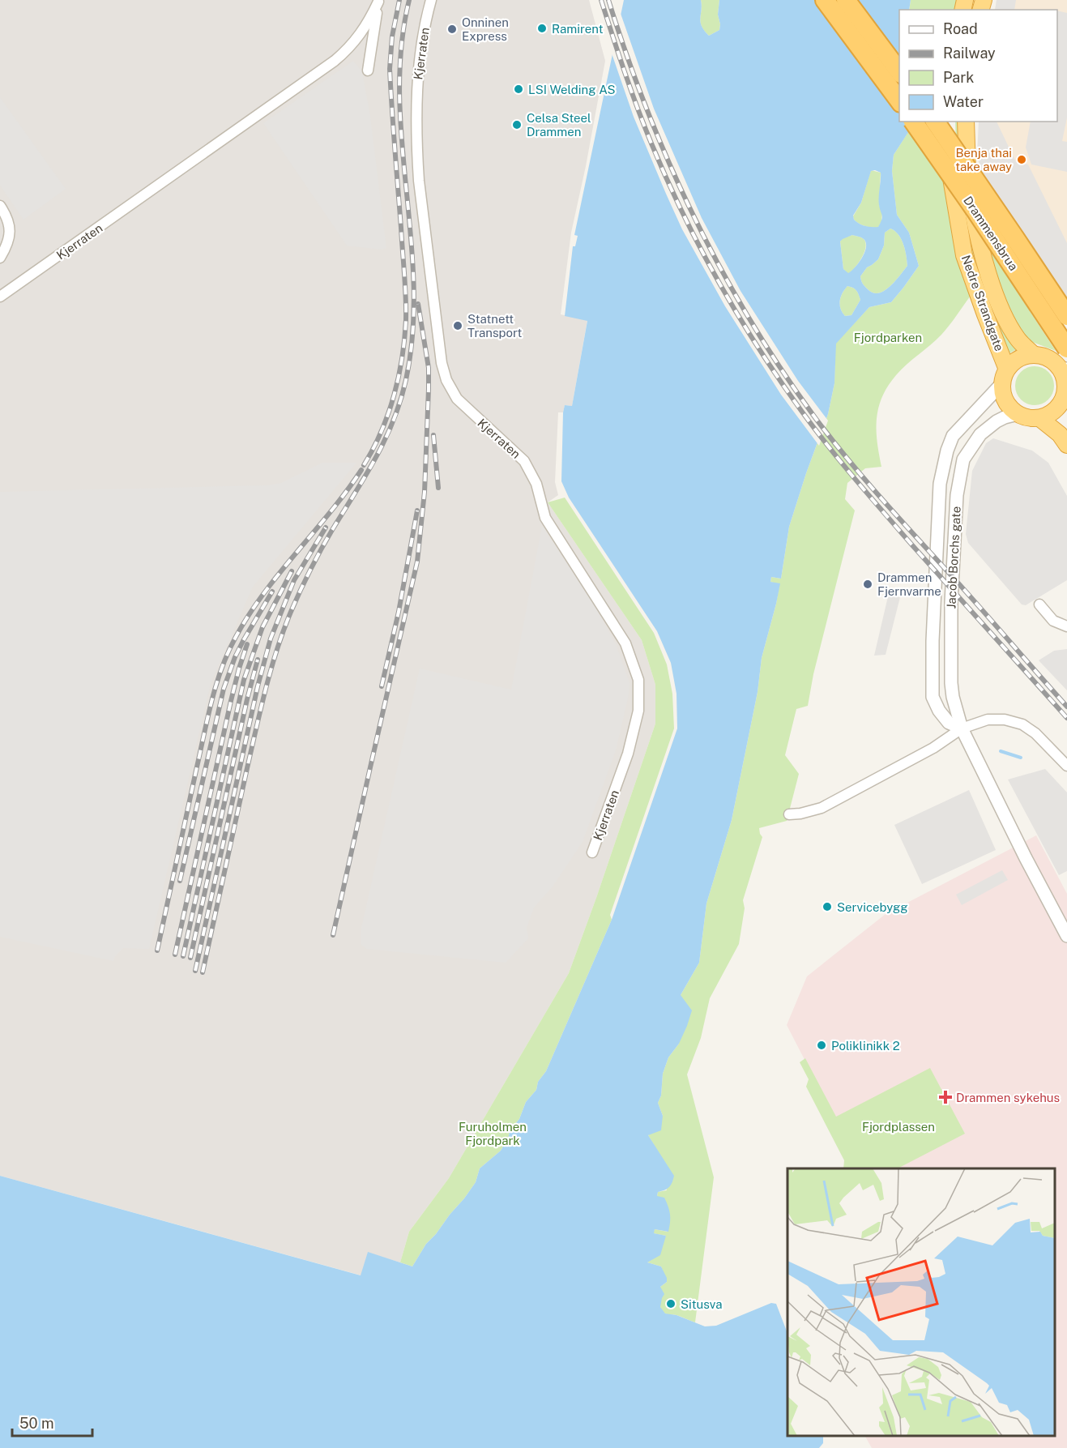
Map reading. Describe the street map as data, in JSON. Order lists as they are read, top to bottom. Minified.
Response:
{"streets":{"highway":["Drammensbrua","Nedre Strandgate"],"street":["Kjerraten","Jacob Borchs gate"]},"crossings":[["Nedre Strandgate","Jacob Borchs gate"]],"parks":["Fjordparken","Furuholmen Fjordpark","Fjordplassen"],"places":{"other":["Ramirent","Onninen Express","LSI Welding AS","Celsa Steel Drammen","Benja thai take away","Statnett Transport","Drammen Fjernvarme","Servicebygg","Poliklinikk 2","Situsva"],"health":["Drammen sykehus"]},"legend":["Road","Railway","Park","Water"],"scale_bar":"50 m"}
